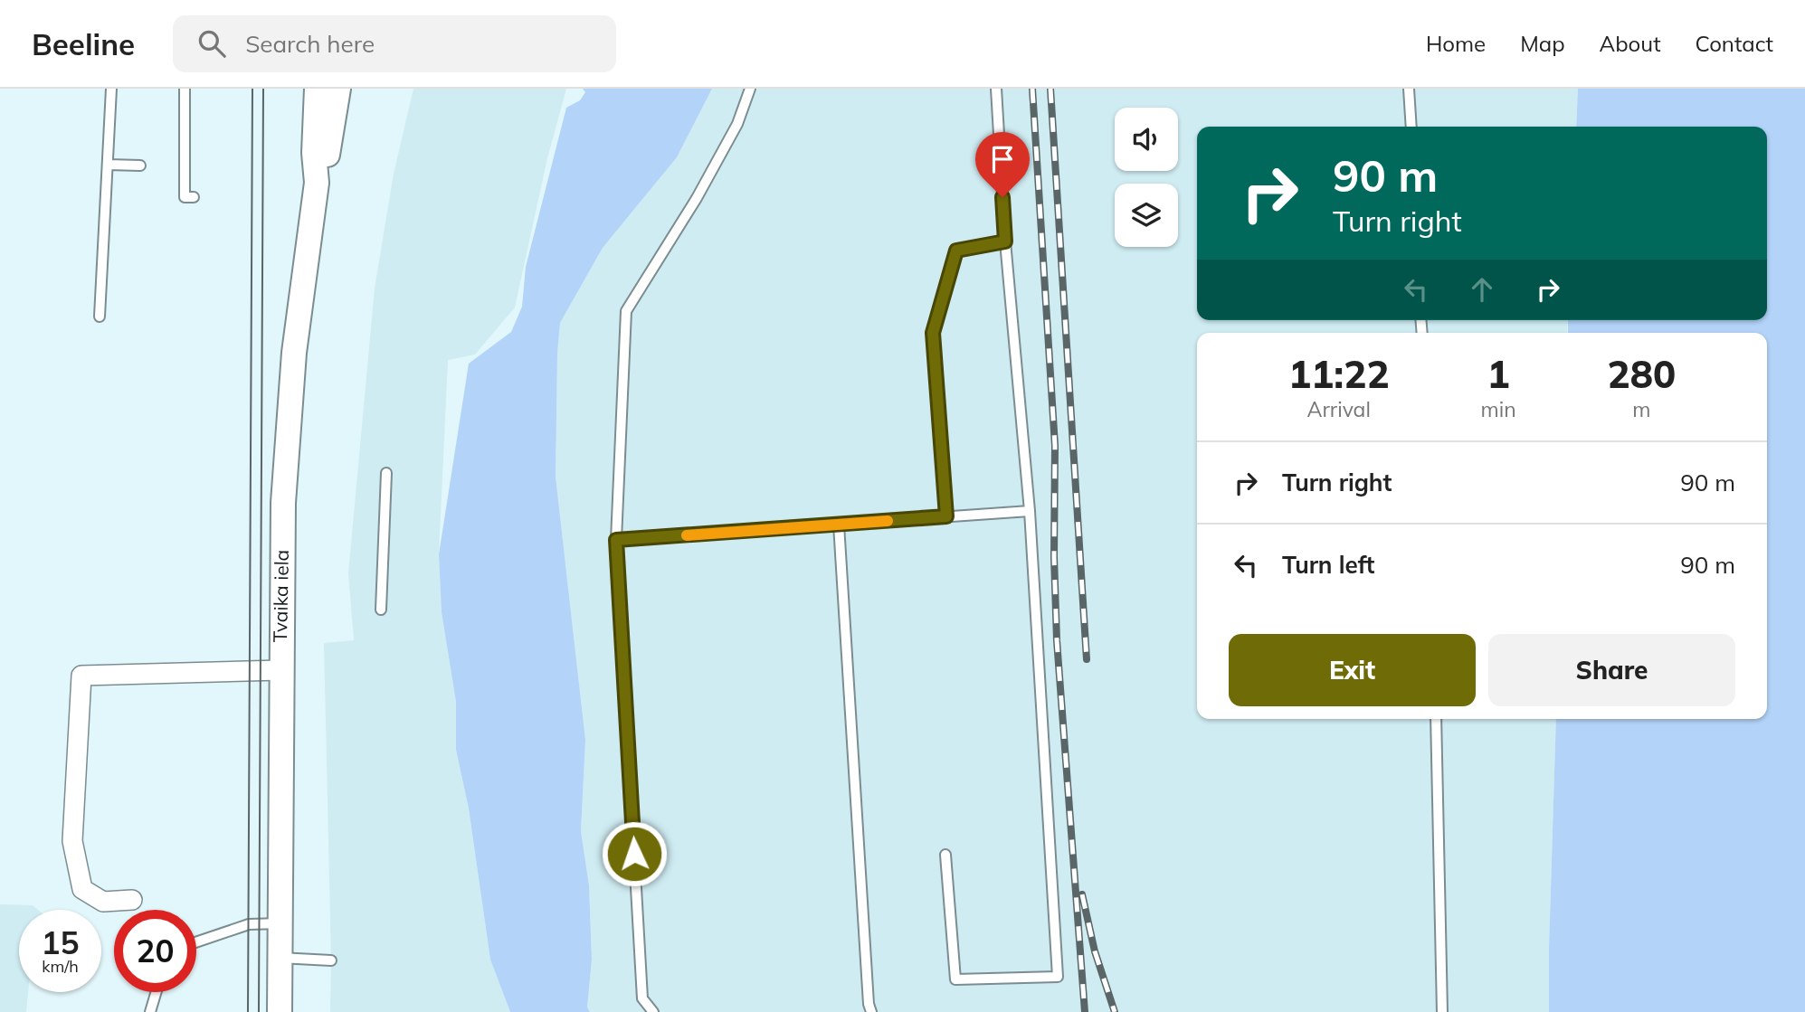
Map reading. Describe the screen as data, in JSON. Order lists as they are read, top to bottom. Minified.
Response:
{"streets":{"street":["Tvaika iela"]},"page":{"header":"Beeline","search":"Search here","nav":["Home","Map","About","Contact"],"turn":["90 m","Turn right"],"eta":["11:22","Arrival","1","min","280","m"],"list":[{"name":"Turn right","value":"90 m"},{"name":"Turn left","value":"90 m"}],"buttons":["Exit","Share"],"speed":"15 km/h","limit":"20"}}
